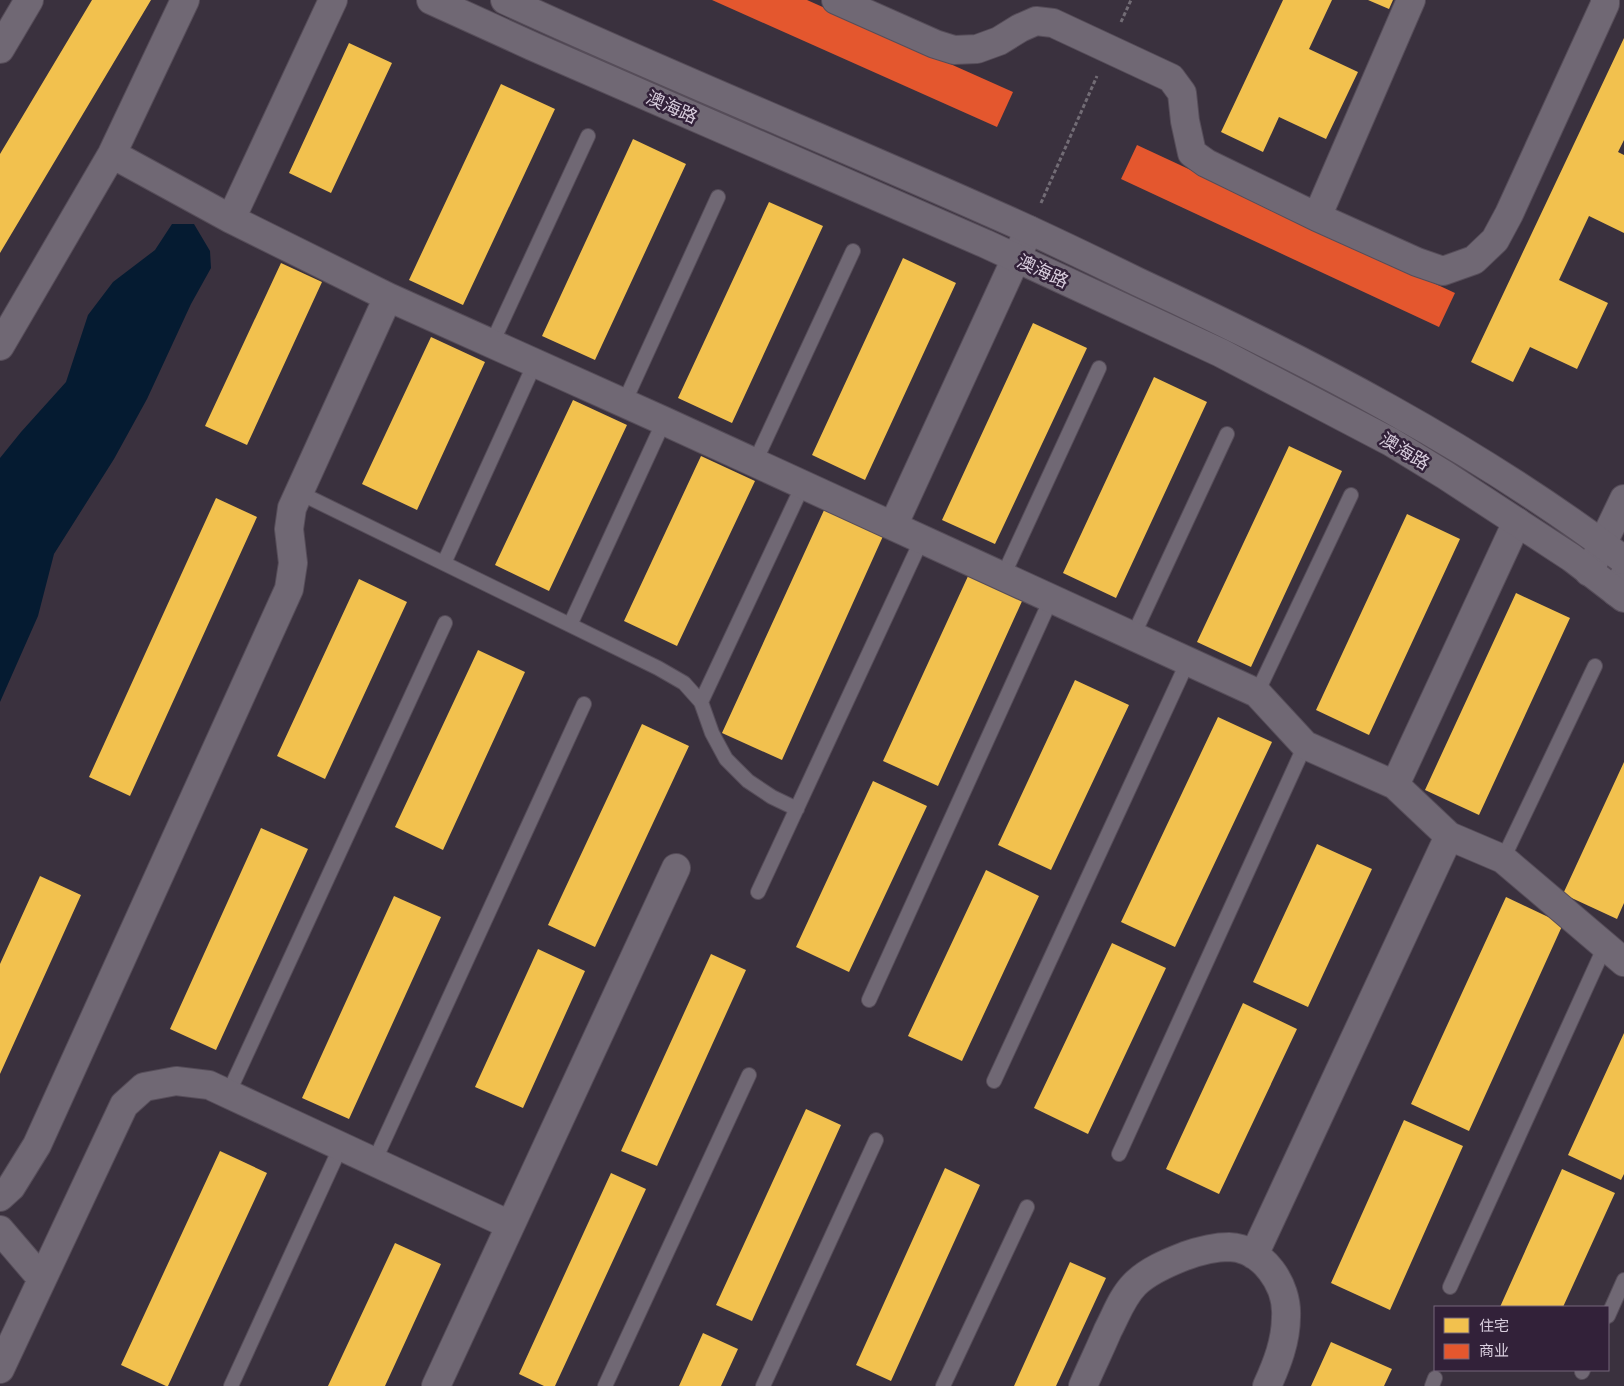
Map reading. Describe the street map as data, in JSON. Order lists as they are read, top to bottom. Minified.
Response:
{"streets":{"street":["澳海路"]},"legend":["住宅","商业"]}
